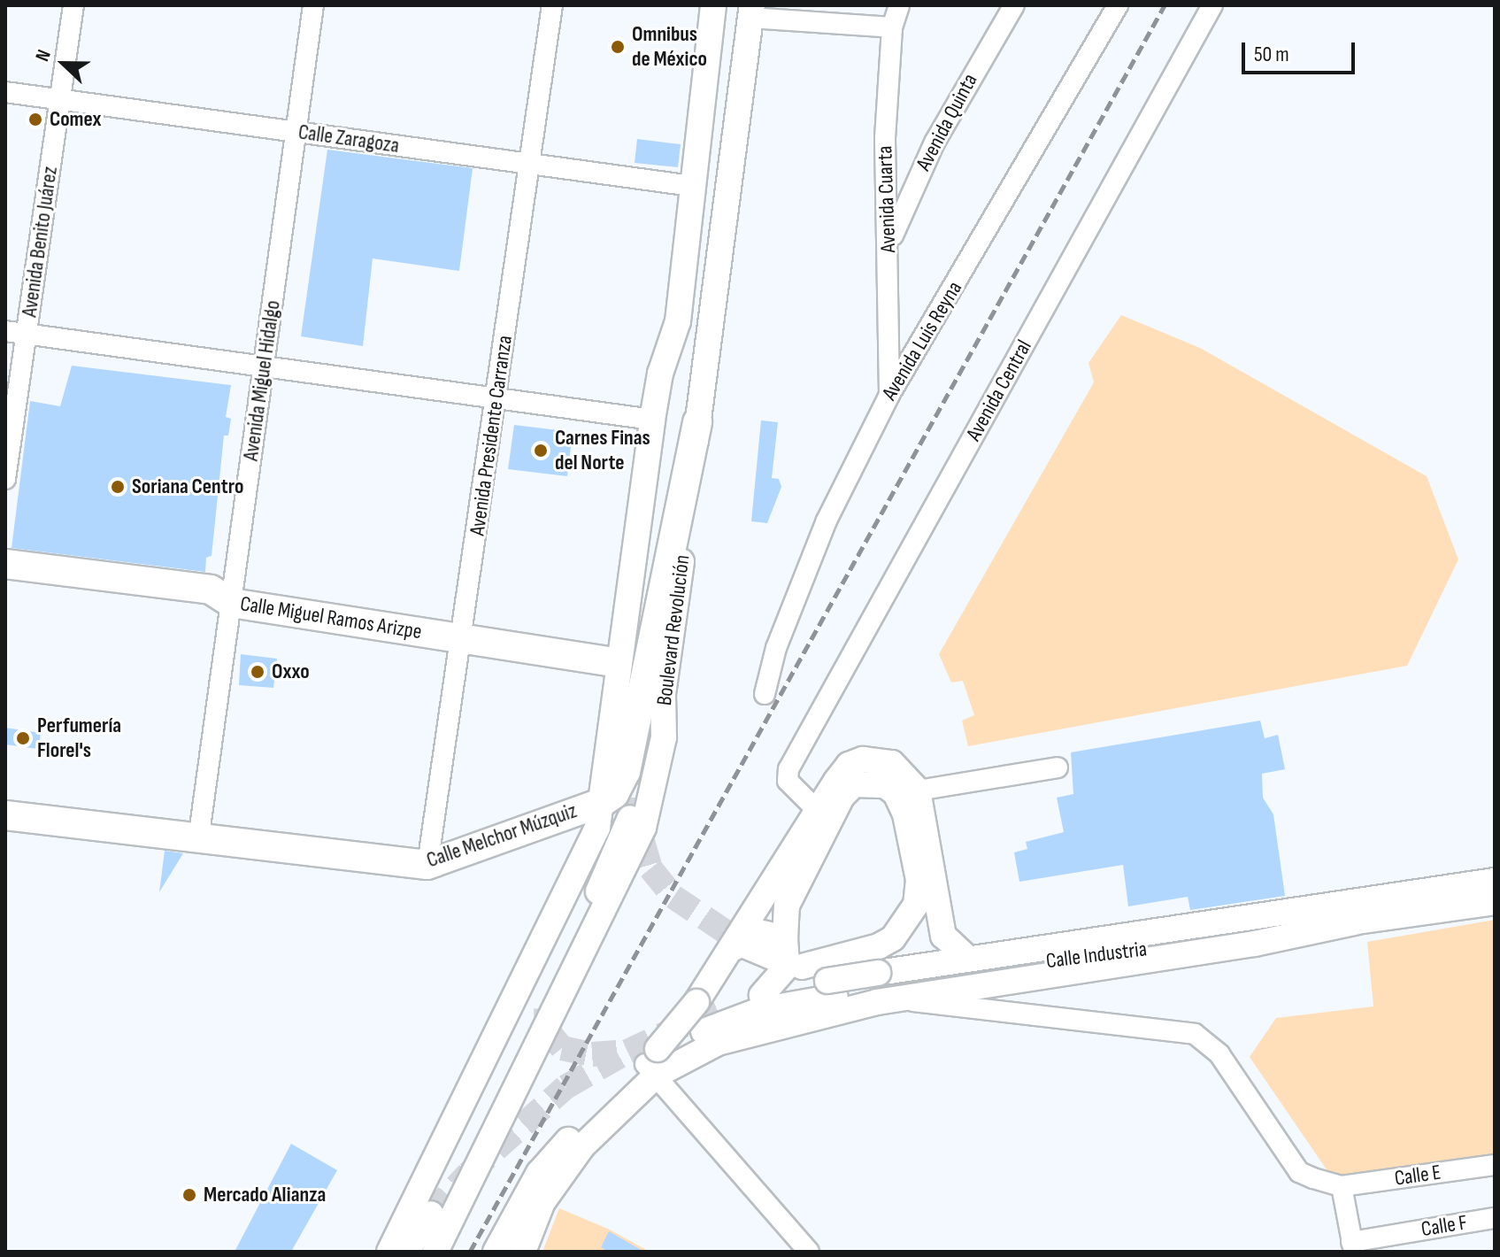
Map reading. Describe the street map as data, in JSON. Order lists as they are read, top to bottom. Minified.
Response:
{"streets":{"highway":["Calle Miguel Ramos Arizpe","Calle Melchor Múzquiz"],"main road":["Boulevard Revolución","Calle Industria"],"street":["Avenida Quinta","Calle Zaragoza","Avenida Cuarta","Avenida Benito Juárez","Avenida Luis Reyna","Avenida Miguel Hidalgo","Avenida Central","Avenida Presidente Carranza","Calle E","Calle F"]},"crossings":[["Avenida Quinta","Avenida Cuarta"],["Calle Zaragoza","Avenida Benito Juárez"],["Calle Zaragoza","Avenida Miguel Hidalgo"],["Calle Zaragoza","Avenida Presidente Carranza"],["Avenida Cuarta","Avenida Luis Reyna"],["Avenida Miguel Hidalgo","Calle Miguel Ramos Arizpe"],["Avenida Miguel Hidalgo","Calle Melchor Múzquiz"],["Avenida Presidente Carranza","Calle Miguel Ramos Arizpe"],["Avenida Presidente Carranza","Calle Melchor Múzquiz"],["Boulevard Revolución","Calle Melchor Múzquiz"]],"places":["Omnibus de México","Comex","Carnes Finas del Norte","Soriana Centro","Oxxo","Perfumería Florel's","Mercado Alianza"],"scale_bar":"50 m","north":"left"}
